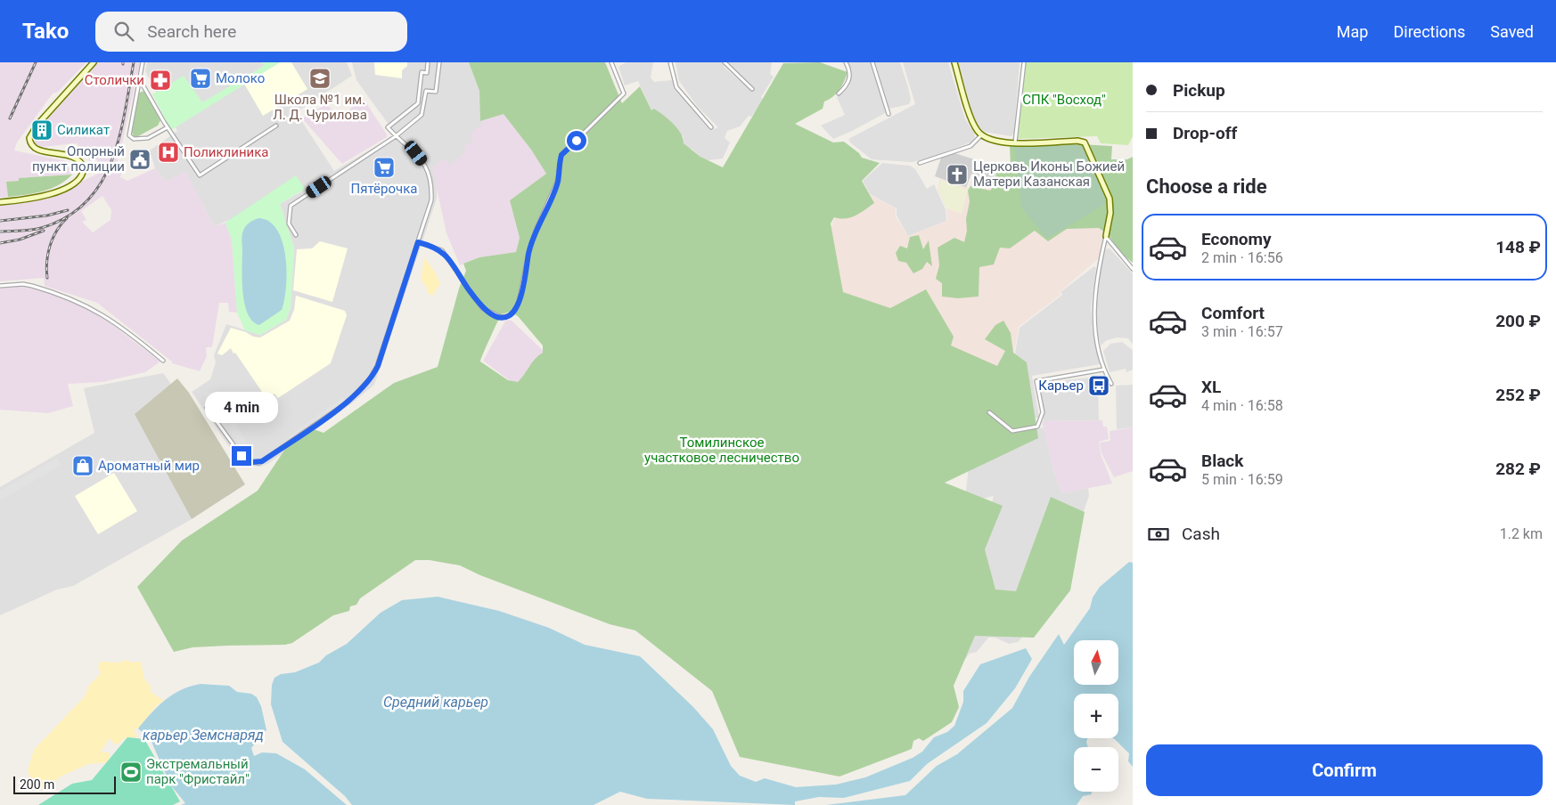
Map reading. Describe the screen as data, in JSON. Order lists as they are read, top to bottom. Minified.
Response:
{"water":["Средний карьер","карьер Земснаряд"],"parks":["СПК \"Восход\"","Томилинское участковое лесничество"],"places":{"supermarket":["Молоко","Пятёрочка"],"school or university":["Школа №1 им. Л. Д. Чурилова"],"pharmacy":["Столички"],"building":["Силикат"],"hospital":["Поликлиника"],"public building":["Опорный пункт полиции"],"church":["Церковь Иконы Божией Матери Казанская"],"bus stop":["Карьер"],"shop":["Ароматный мир"],"sports":["Экстремальный парк \"Фристайл\""]},"scale_bar":"200 m","north":"top","page":{"header":"Tako","search":"Search here","nav":["Map","Directions","Saved"],"banner":["Pickup","Drop-off"],"heading":"Choose a ride","list":[{"name":"Economy","note":"2 min · 16:56","value":"148 ₽"},{"name":"Comfort","note":"3 min · 16:57","value":"200 ₽"},{"name":"XL","note":"4 min · 16:58","value":"252 ₽"},{"name":"Black","note":"5 min · 16:59","value":"282 ₽"}],"bubble":"4 min","pay":["Cash","1.2 km"],"map_buttons":["+","−"],"buttons":"Confirm","scale":"200 m"}}
